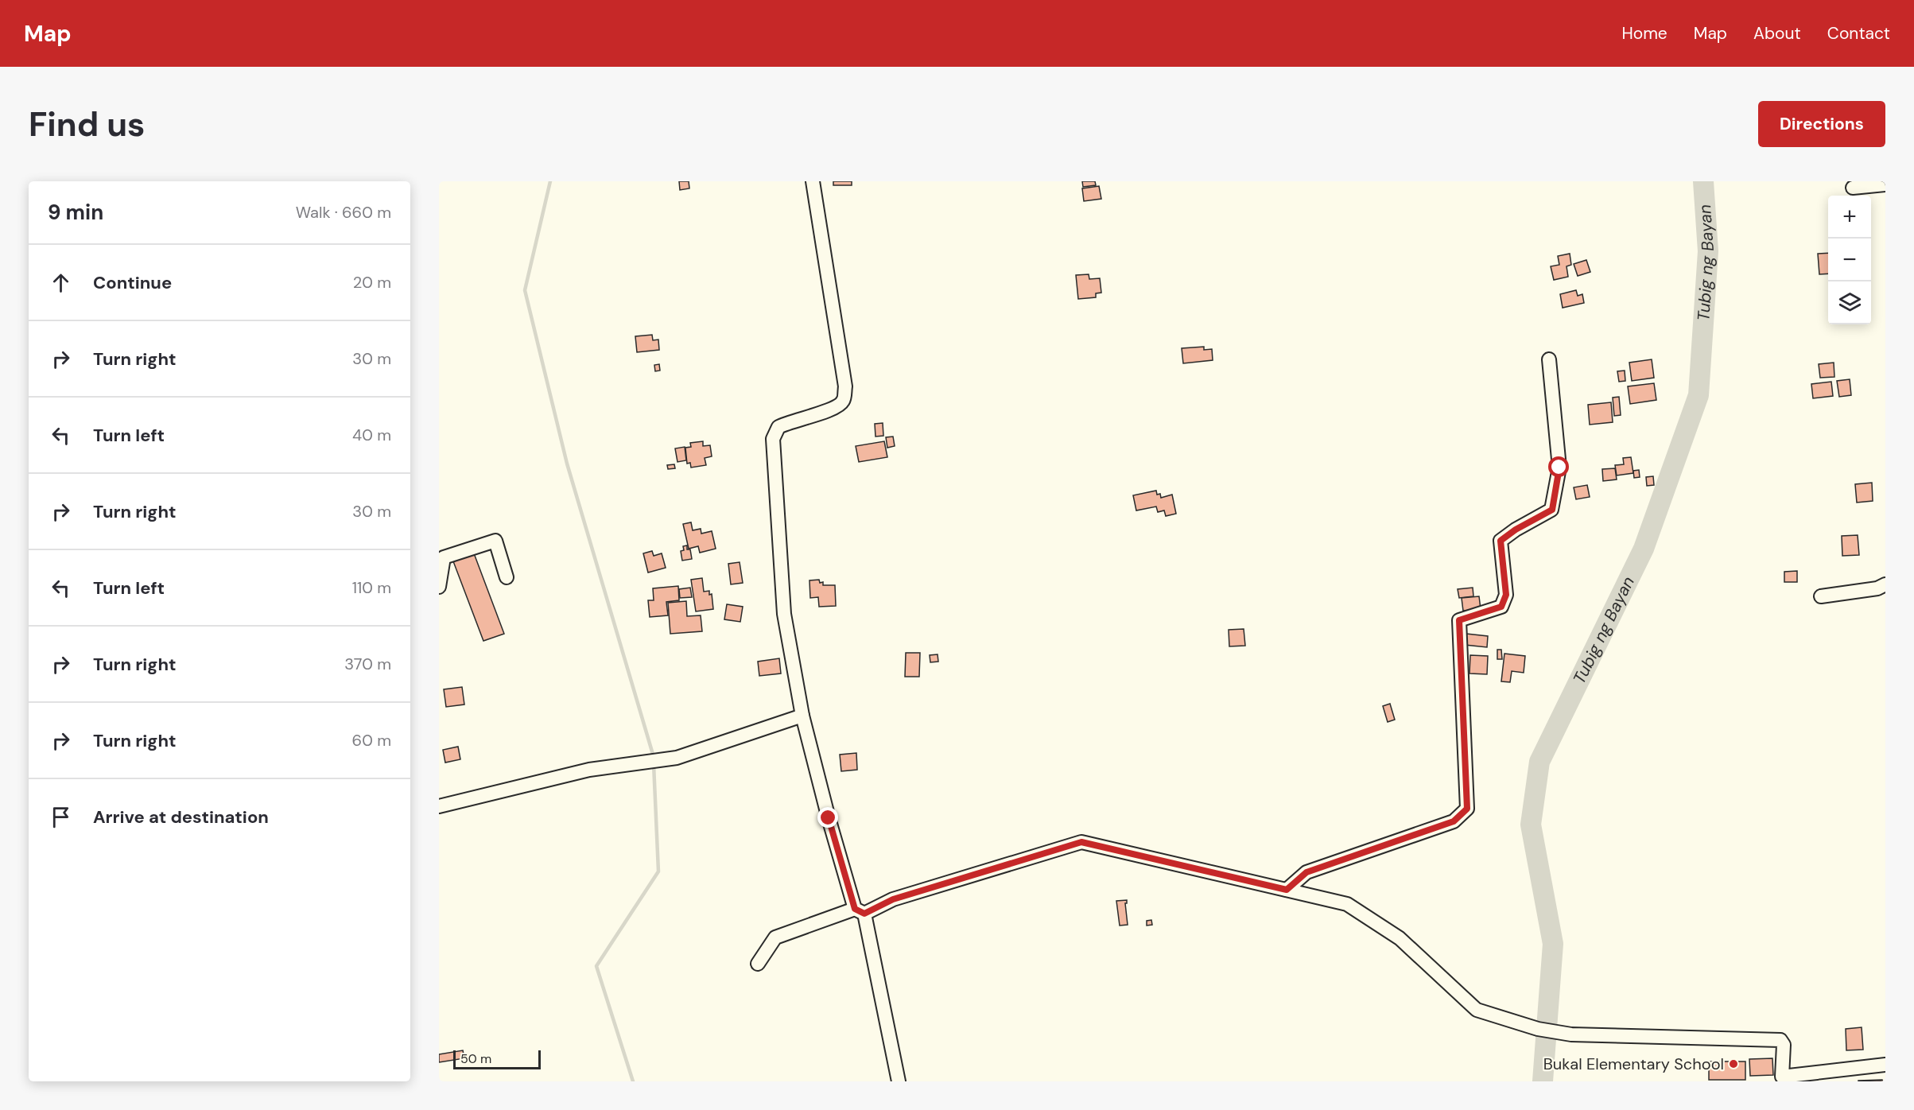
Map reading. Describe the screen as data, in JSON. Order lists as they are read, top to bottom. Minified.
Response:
{"water":["Tubig ng Bayan"],"places":["Bukal Elementary School"],"scale_bar":"50 m","page":{"header":"Map","nav":["Home","Map","About","Contact"],"buttons":"Directions","title":"Find us","heading":["9 min","Walk · 660 m"],"map_buttons":["+","−"],"list":[["Continue","20 m"],["Turn right","30 m"],["Turn left","40 m"],["Turn right","30 m"],["Turn left","110 m"],["Turn right","370 m"],["Turn right","60 m"],"Arrive at destination"],"scale":"50 m"}}
